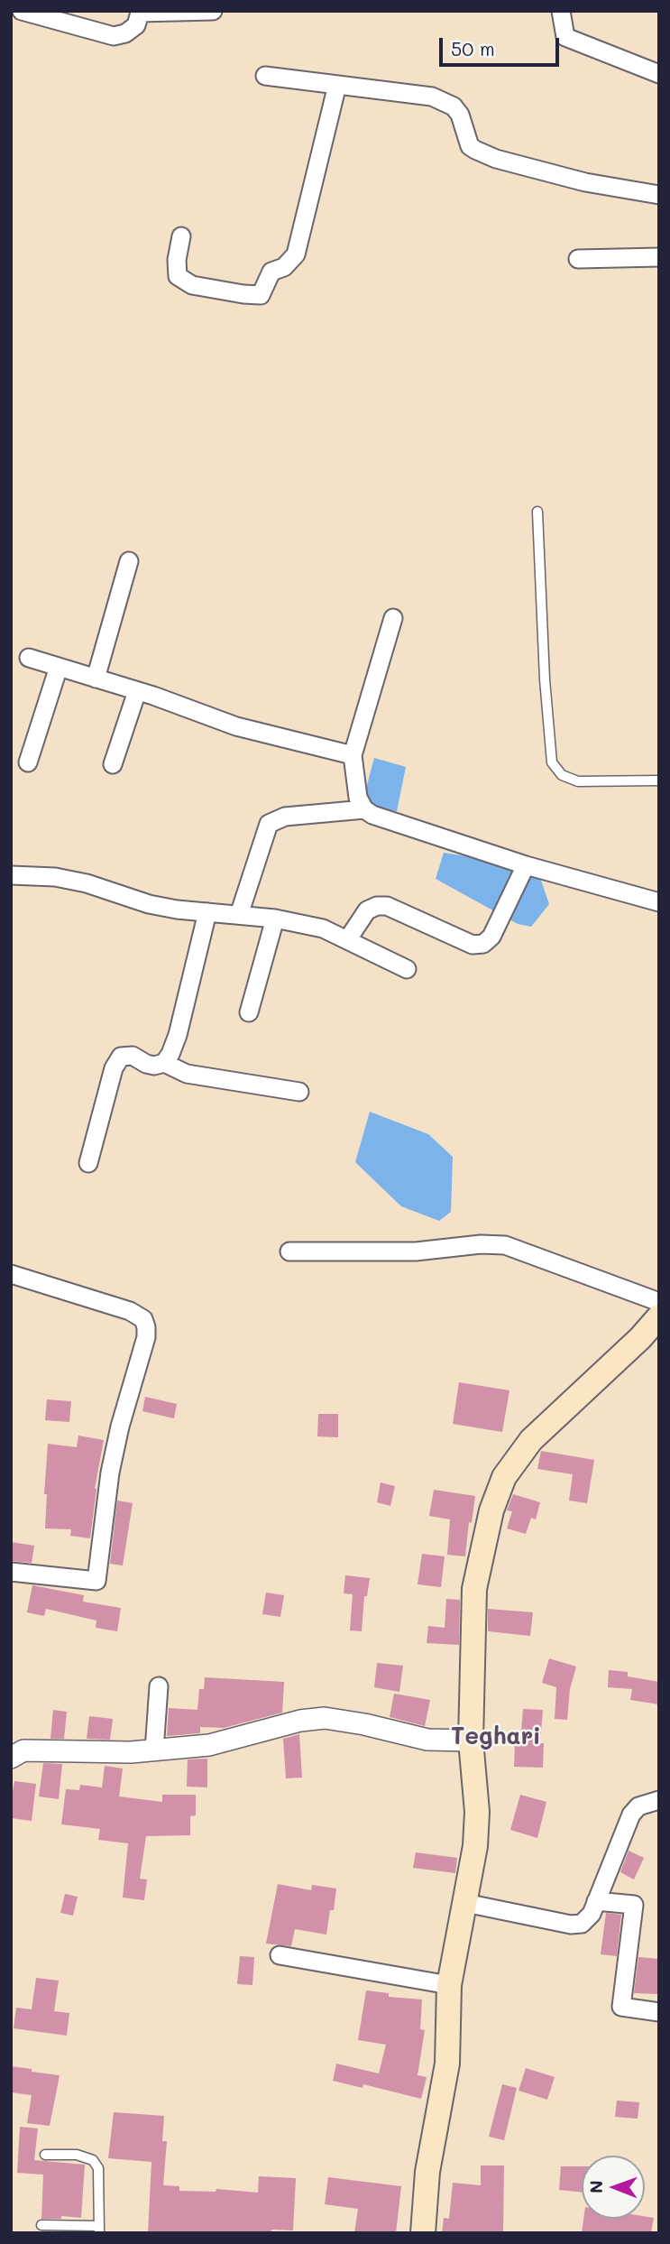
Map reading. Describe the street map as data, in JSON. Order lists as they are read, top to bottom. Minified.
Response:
{"districts":["Teghari"],"scale_bar":"50 m","north":"left"}
